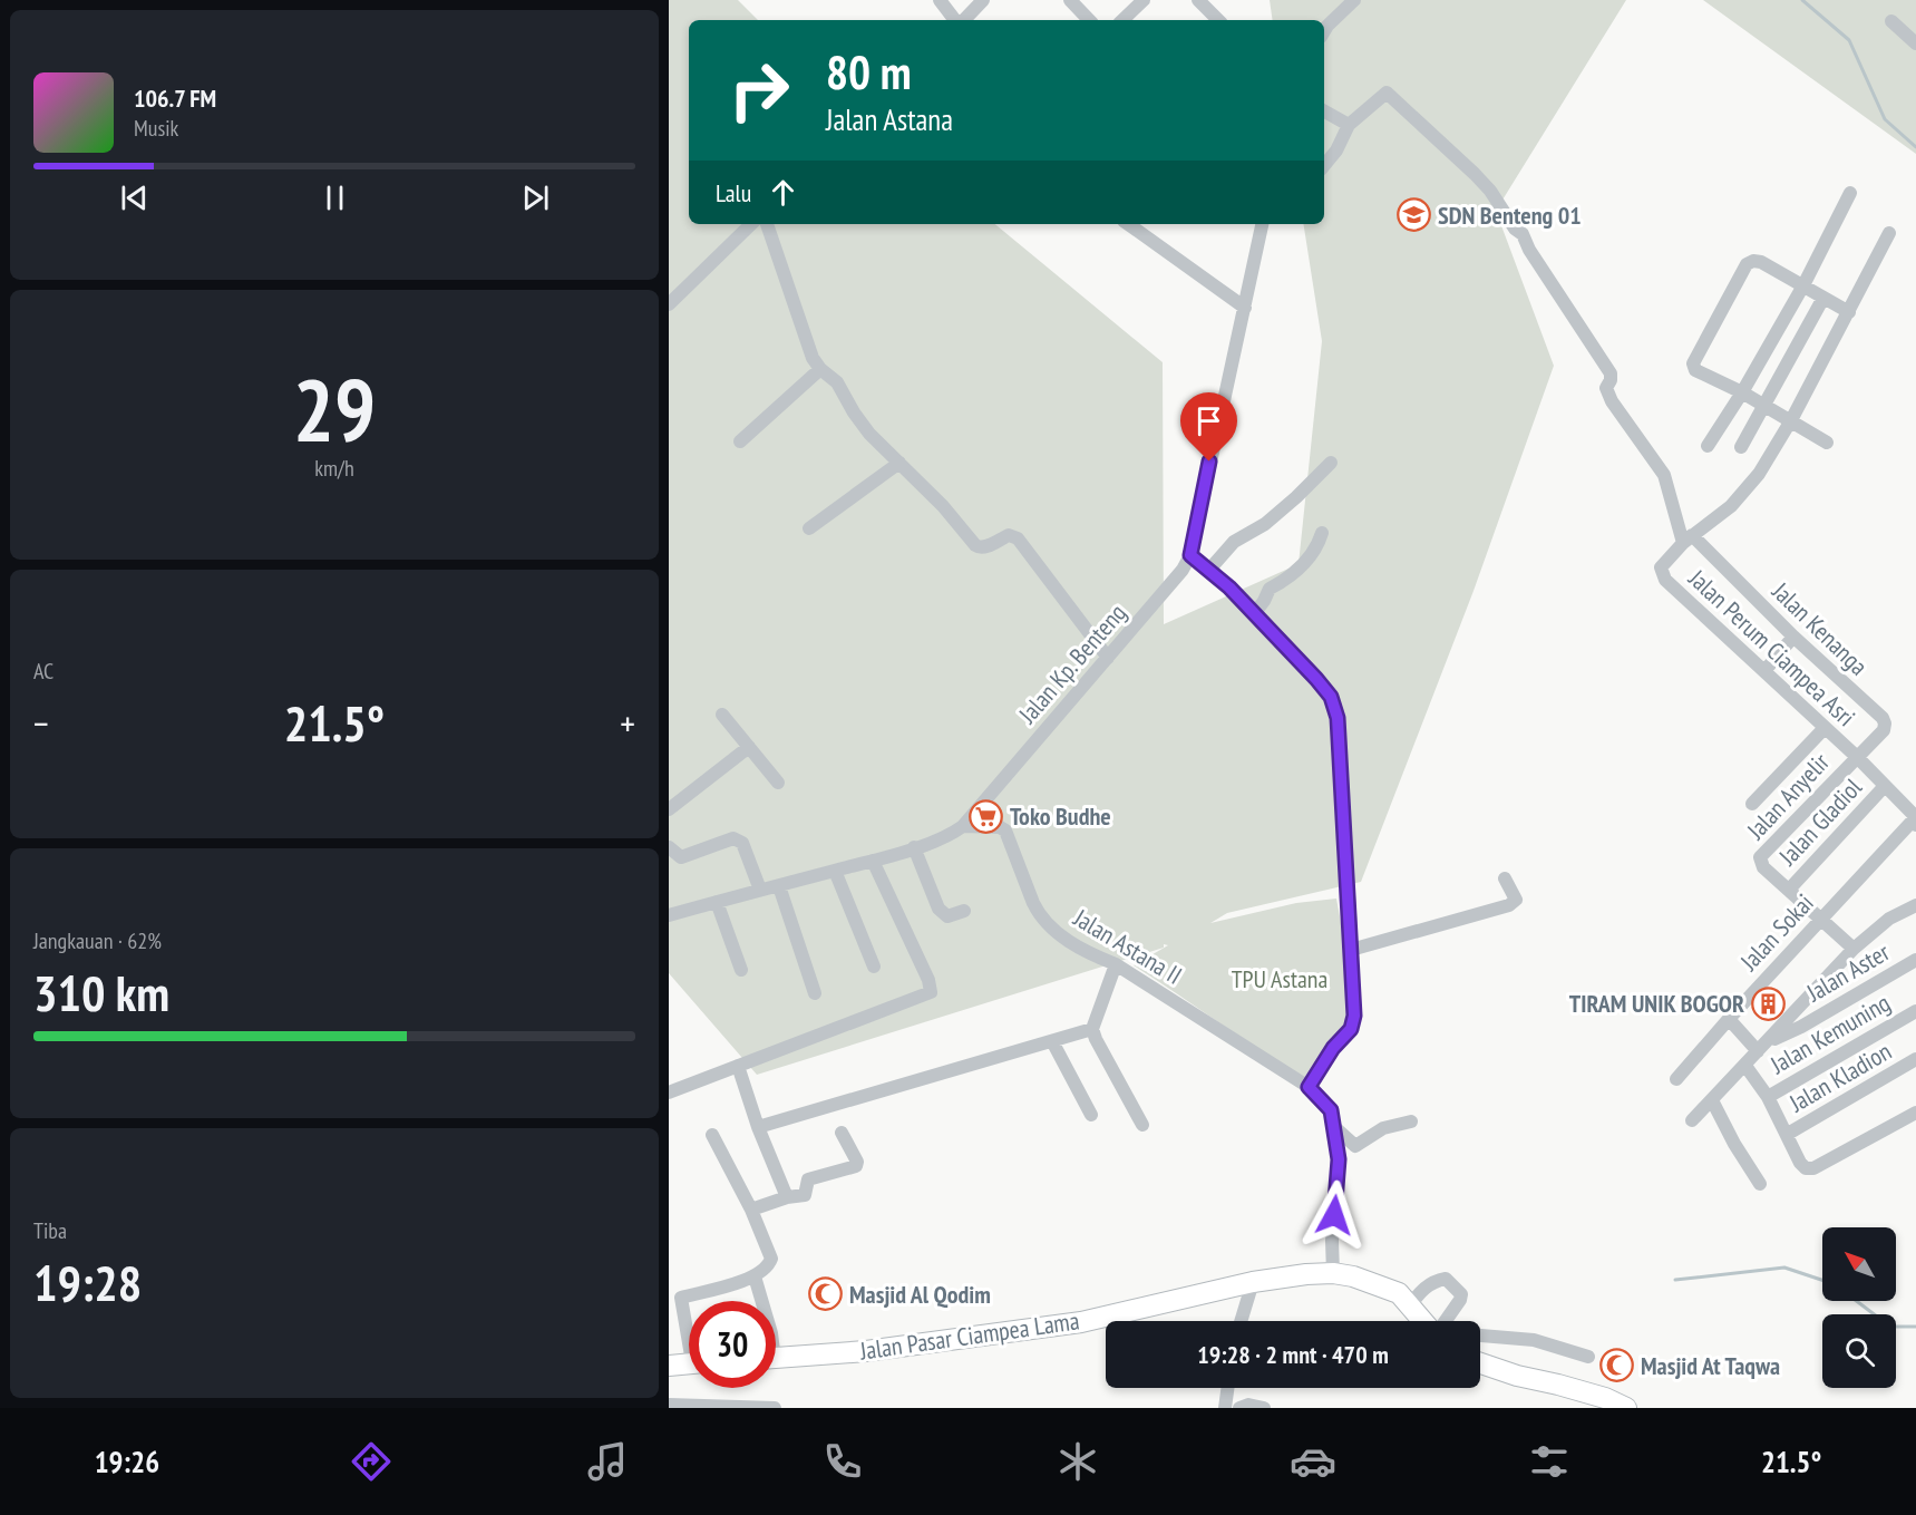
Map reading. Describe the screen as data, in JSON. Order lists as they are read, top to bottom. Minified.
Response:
{"streets":{"main road":["Jalan Pasar Ciampea Lama"],"street":["Jalan Kenanga","Jalan Perum Ciampea Asri","Jalan Kp. Benteng","Jalan Anyelir","Jalan Gladiol","Jalan Sokai","Jalan Astana II","Jalan Aster","Jalan Kemuning","Jalan Kladion"]},"crossings":[["Jalan Kenanga","Jalan Perum Ciampea Asri"],["Jalan Kenanga","Jalan Anyelir"],["Jalan Perum Ciampea Asri","Jalan Anyelir"],["Jalan Perum Ciampea Asri","Jalan Gladiol"],["Jalan Perum Ciampea Asri","Jalan Sokai"],["Jalan Kp. Benteng","Jalan Astana II"],["Jalan Anyelir","Jalan Gladiol"],["Jalan Anyelir","Jalan Sokai"]],"parks":["TPU Astana"],"places":{"school or university":["SDN Benteng 01"],"supermarket":["Toko Budhe"],"building":["TIRAM UNIK BOGOR"],"mosque":["Masjid Al Qodim","Masjid At Taqwa"]},"north":"top left","page":{"turn":["80 m","Jalan Astana"],"song":["106.7 FM","Musik"],"then":"Lalu","tile":[["29","km/h"],"AC",["Jangkauan · 62%","310 km"],["Tiba","19:28"]],"heat":["−","21.5°","+"],"limit":"30","trip":"19:28 · 2 mnt · 470 m","tabs":["19:26","21.5°"]}}
